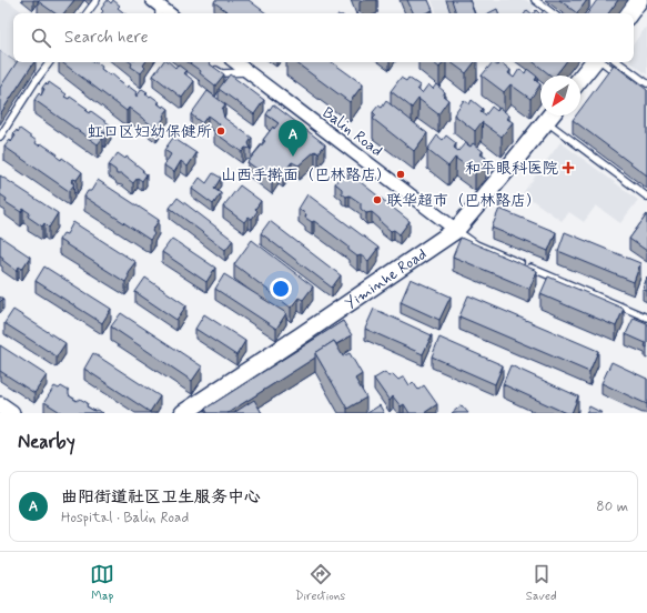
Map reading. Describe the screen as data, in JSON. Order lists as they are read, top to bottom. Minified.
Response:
{"streets":{"street":["Balin Road","Yiminhe Road"]},"crossings":[["Balin Road","Yiminhe Road"]],"places":{"other":["虹口区妇幼保健所","山西手擀面（巴林路店）","联华超市（巴林路店）"],"health":["和平眼科医院"]},"north":"bottom left","page":{"search":"Search here","pins":"A","heading":"Nearby","list":[{"mark":"A","name":"曲阳街道社区卫生服务中心","note":"Hospital · Balin Road","value":"80 m"}],"nav":["Map","Directions","Saved"]}}
